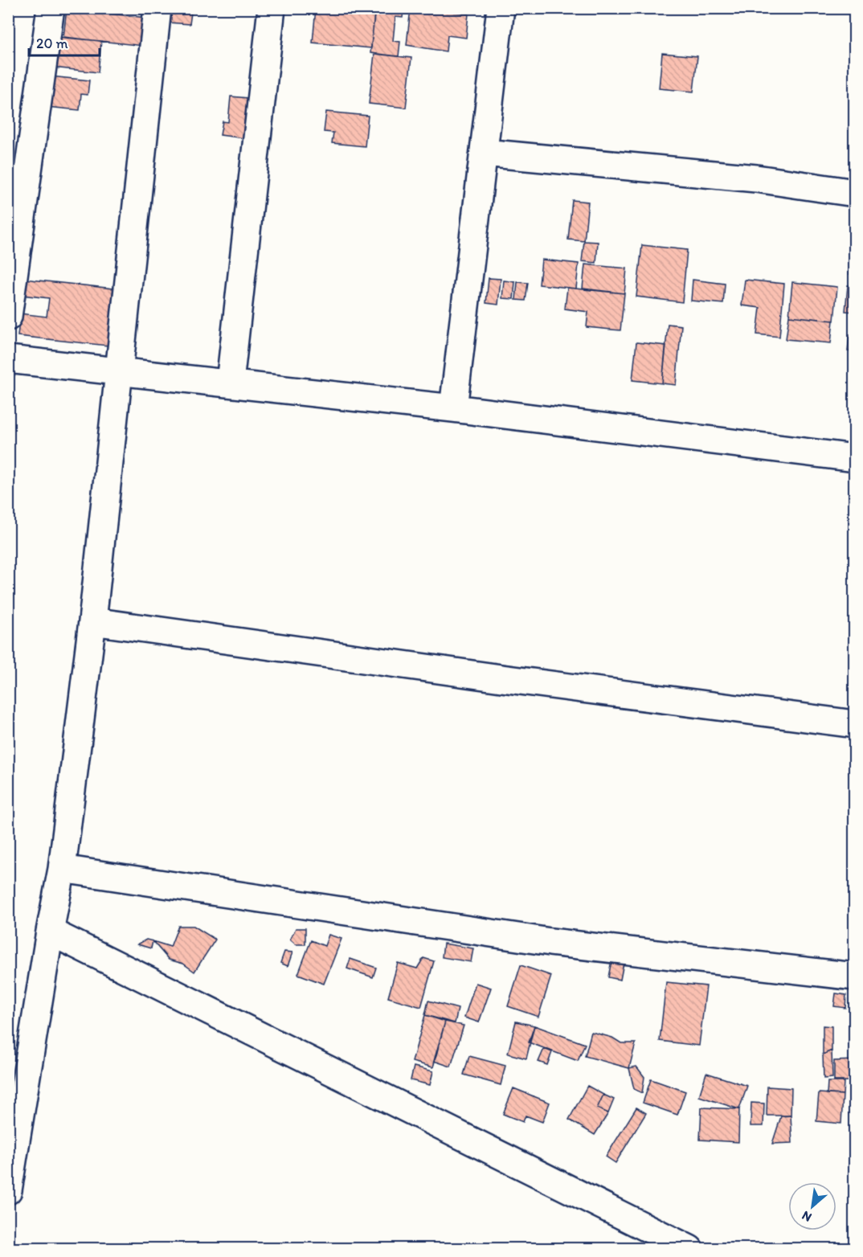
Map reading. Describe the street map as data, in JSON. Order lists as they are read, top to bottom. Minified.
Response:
{"scale_bar":"20 m","north":"bottom left"}
